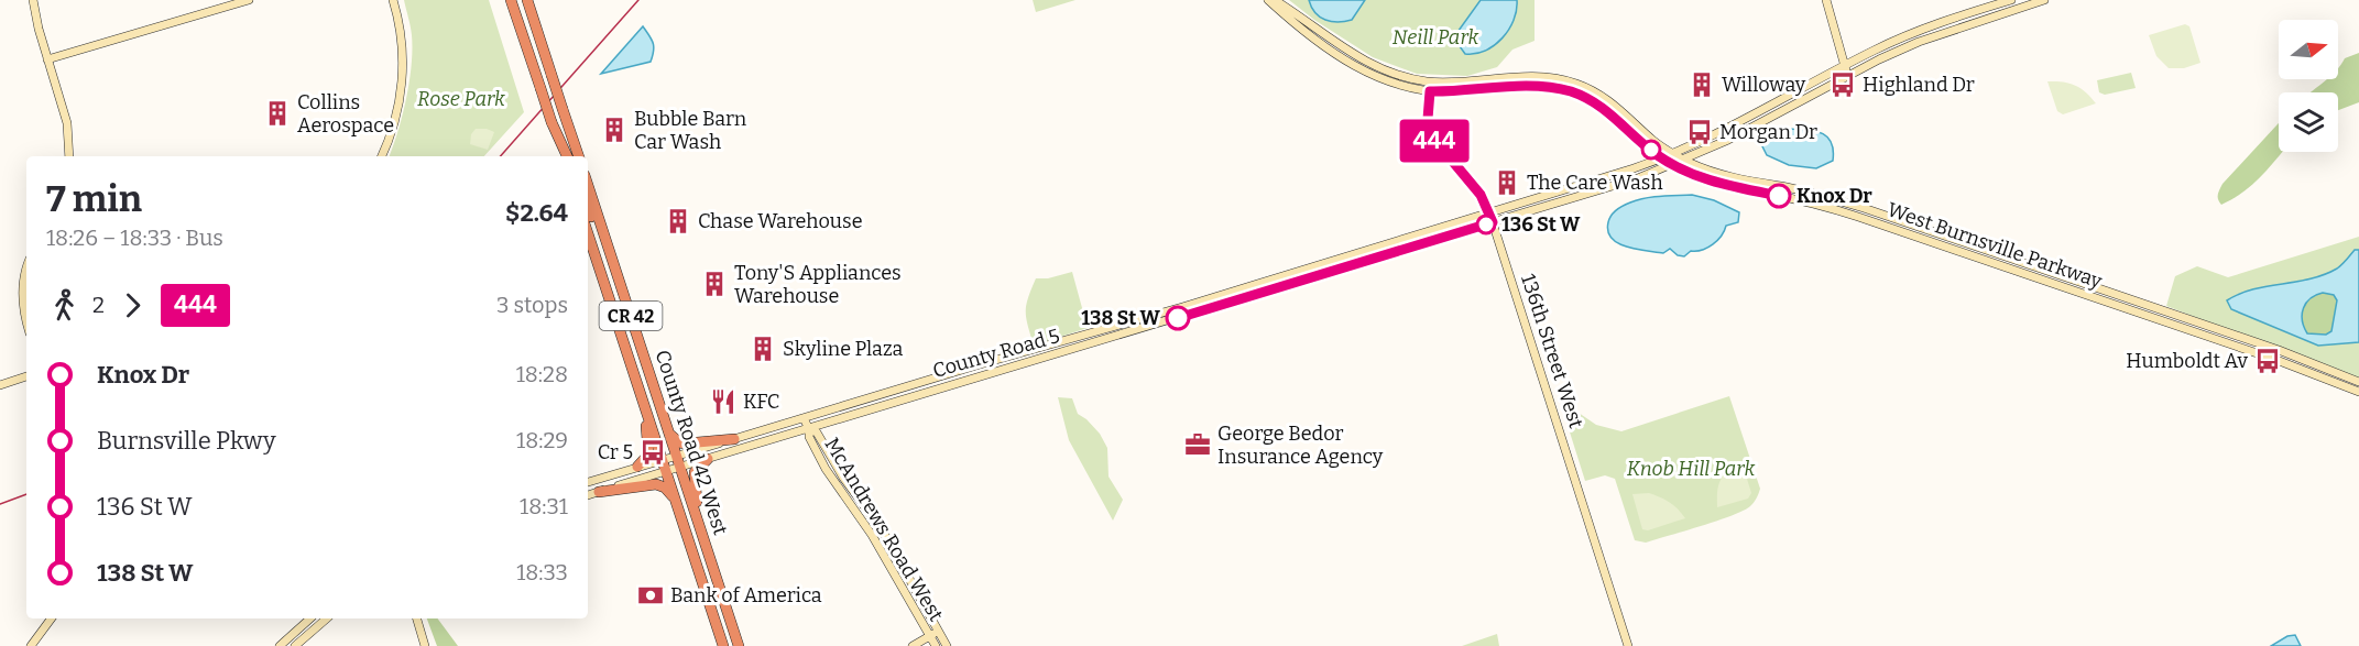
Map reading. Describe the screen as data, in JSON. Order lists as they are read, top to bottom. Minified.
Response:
{"streets":{"highway":["CR 42","County Road 42 West"],"street":["West Burnsville Parkway","136th Street West","County Road 5","McAndrews Road West"]},"crossings":[["West Burnsville Parkway","136th Street West"],["West Burnsville Parkway","County Road 5"],["136th Street West","County Road 5"],["County Road 5","County Road 42 West"],["County Road 5","McAndrews Road West"]],"parks":["Neill Park","Rose Park","Knob Hill Park"],"places":{"building":["Willoway","Collins Aerospace","Bubble Barn Car Wash","The Care Wash","Chase Warehouse","Tony'S Appliances Warehouse","Skyline Plaza"],"bus stop":["Highland Dr","Morgan Dr","Humboldt Av","Cr 5"],"other":["Knox Dr","136 St W","138 St W"],"restaurant":["KFC"],"office":["George Bedor Insurance Agency"],"bank":["Bank of America"]},"lines":["bus line 444"],"north":"right","page":{"on_map":"444","heading":["7 min","18:26 – 18:33 · Bus","$2.64"],"legs":["2","444","3 stops"],"list":[{"name":"Knox Dr","value":"18:28"},{"name":"Burnsville Pkwy","value":"18:29"},{"name":"136 St W","value":"18:31"},{"name":"138 St W","value":"18:33"}]}}
